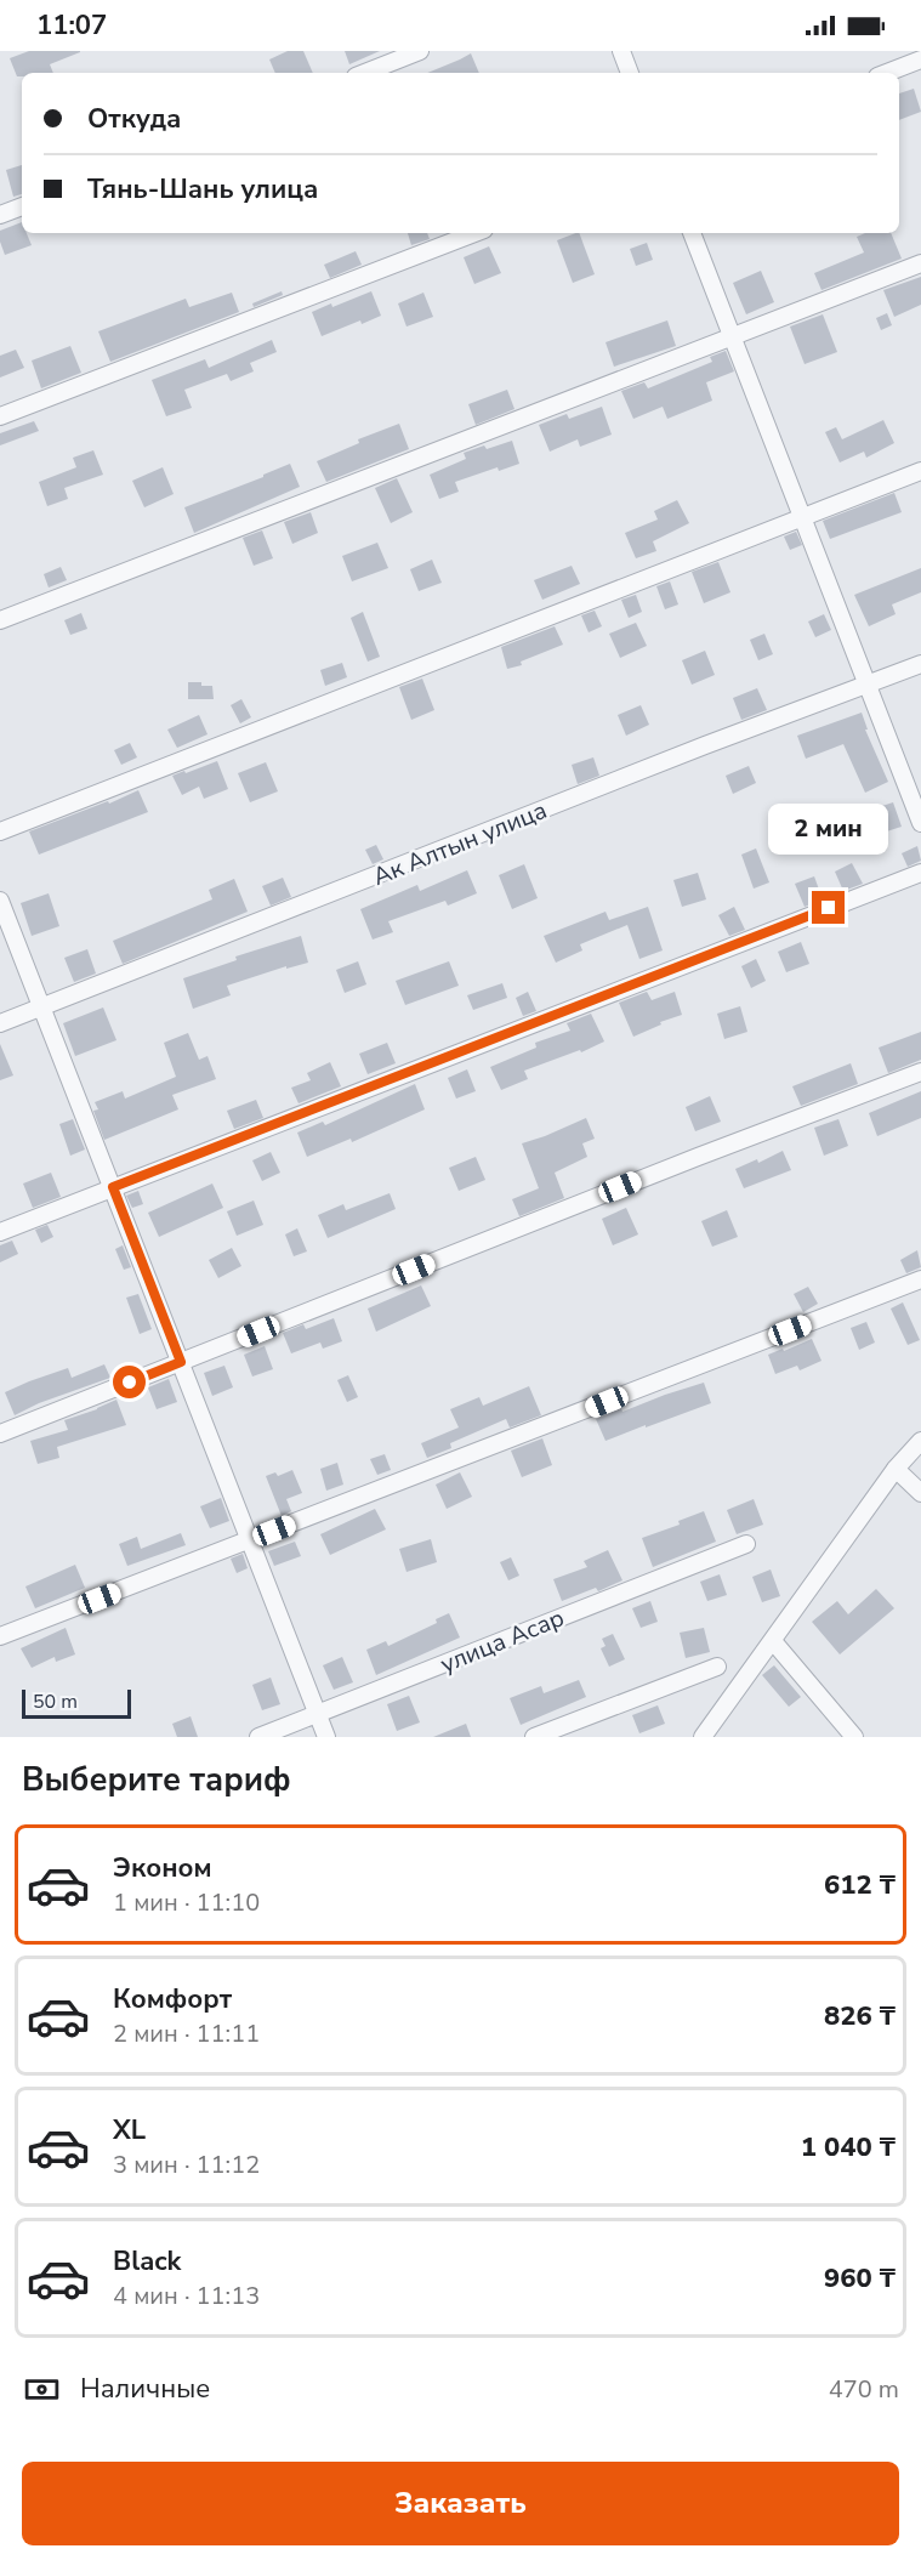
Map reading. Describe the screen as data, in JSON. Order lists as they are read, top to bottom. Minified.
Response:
{"streets":{"street":["Ак Алтын улица","улица Асар"]},"scale_bar":"50 m","page":{"status":"11:07","banner":["Откуда","Тянь-Шань улица"],"bubble":"2 мин","scale":"50 m","heading":"Выберите тариф","list":[{"name":"Эконом","note":"1 мин · 11:10","value":"612 ₸"},{"name":"Комфорт","note":"2 мин · 11:11","value":"826 ₸"},{"name":"XL","note":"3 мин · 11:12","value":"1 040 ₸"},{"name":"Black","note":"4 мин · 11:13","value":"960 ₸"}],"pay":["Наличные","470 m"],"buttons":"Заказать"}}
